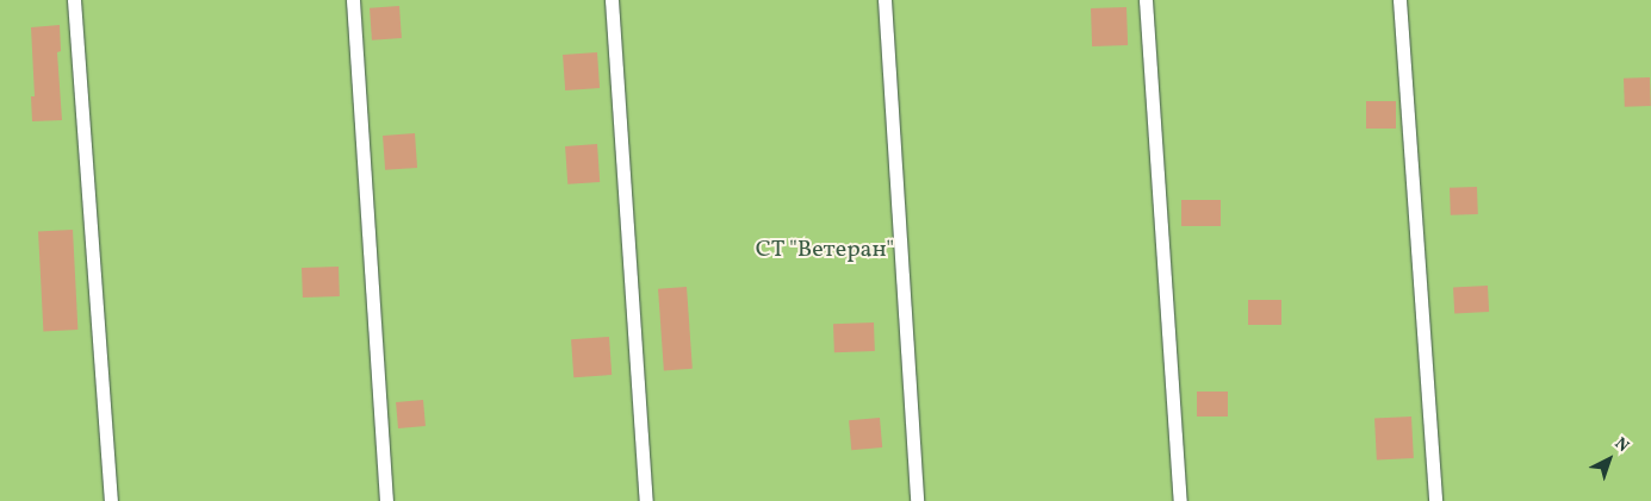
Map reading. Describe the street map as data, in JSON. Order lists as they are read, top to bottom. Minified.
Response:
{"parks":["СТ \"Ветеран\""],"north":"top right"}
